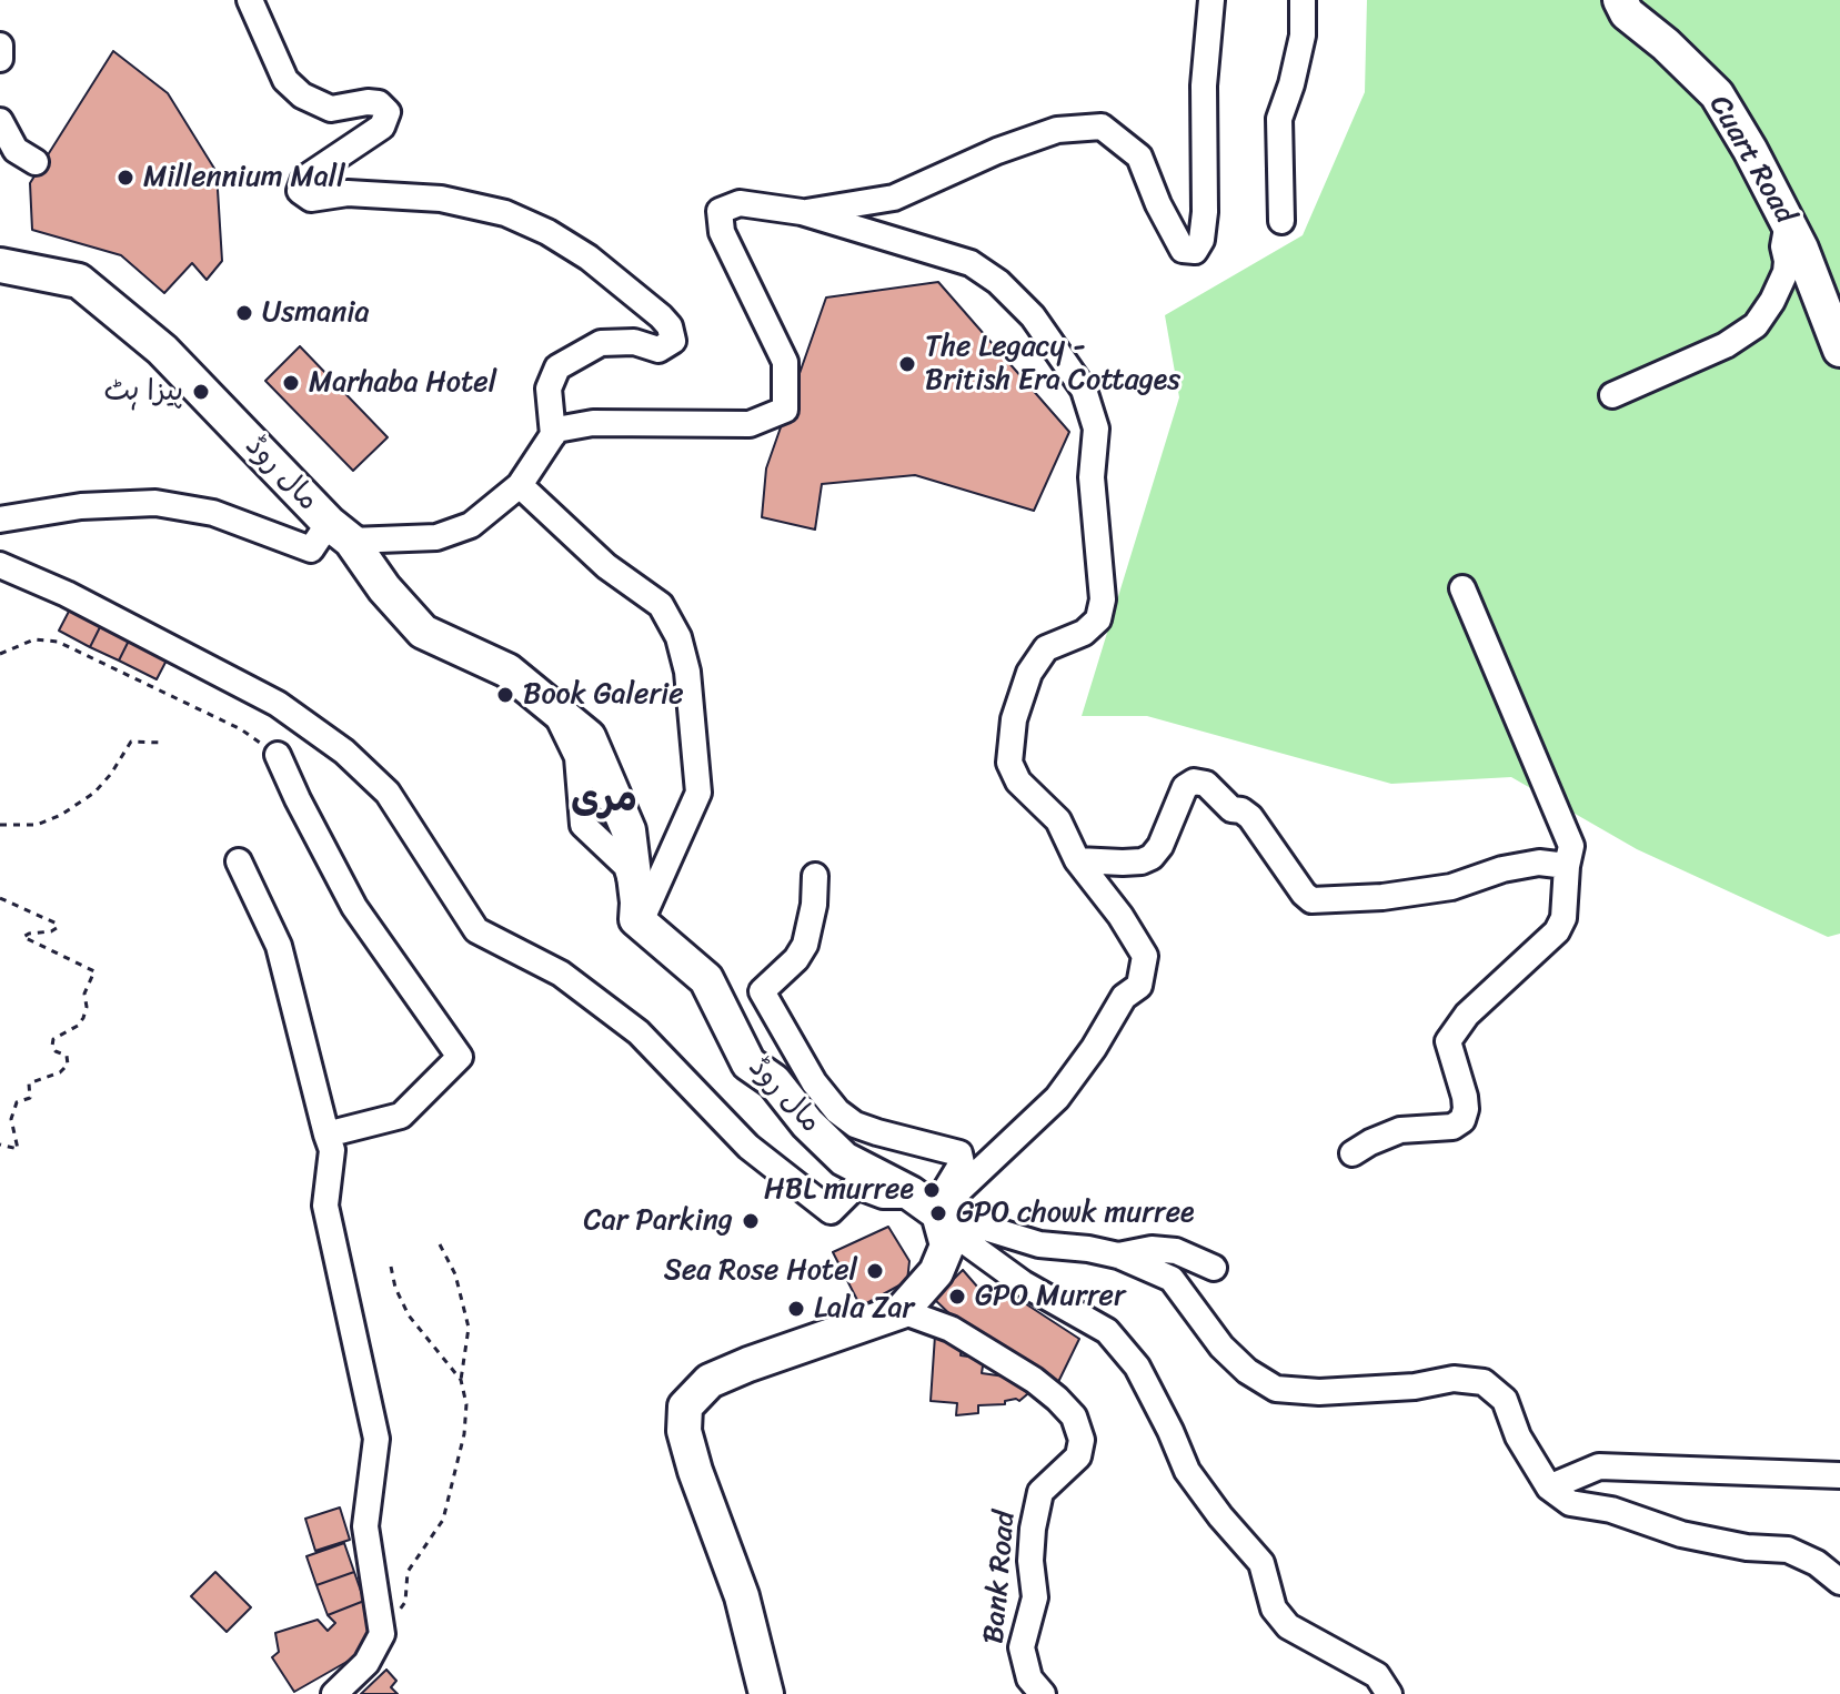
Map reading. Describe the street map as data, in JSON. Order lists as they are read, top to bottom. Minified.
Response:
{"streets":{"main road":["Cuart Road","مال روڈ"],"street":["Bank Road"]},"districts":["مری"],"places":["Millennium Mall","Usmania","The Legacy - British Era Cottages","Marhaba Hotel","پیزا ہٹ","Book Galerie","HBL murree","GPO chowk murree","Car Parking","Sea Rose Hotel","GPO Murrer","Lala Zar"]}
